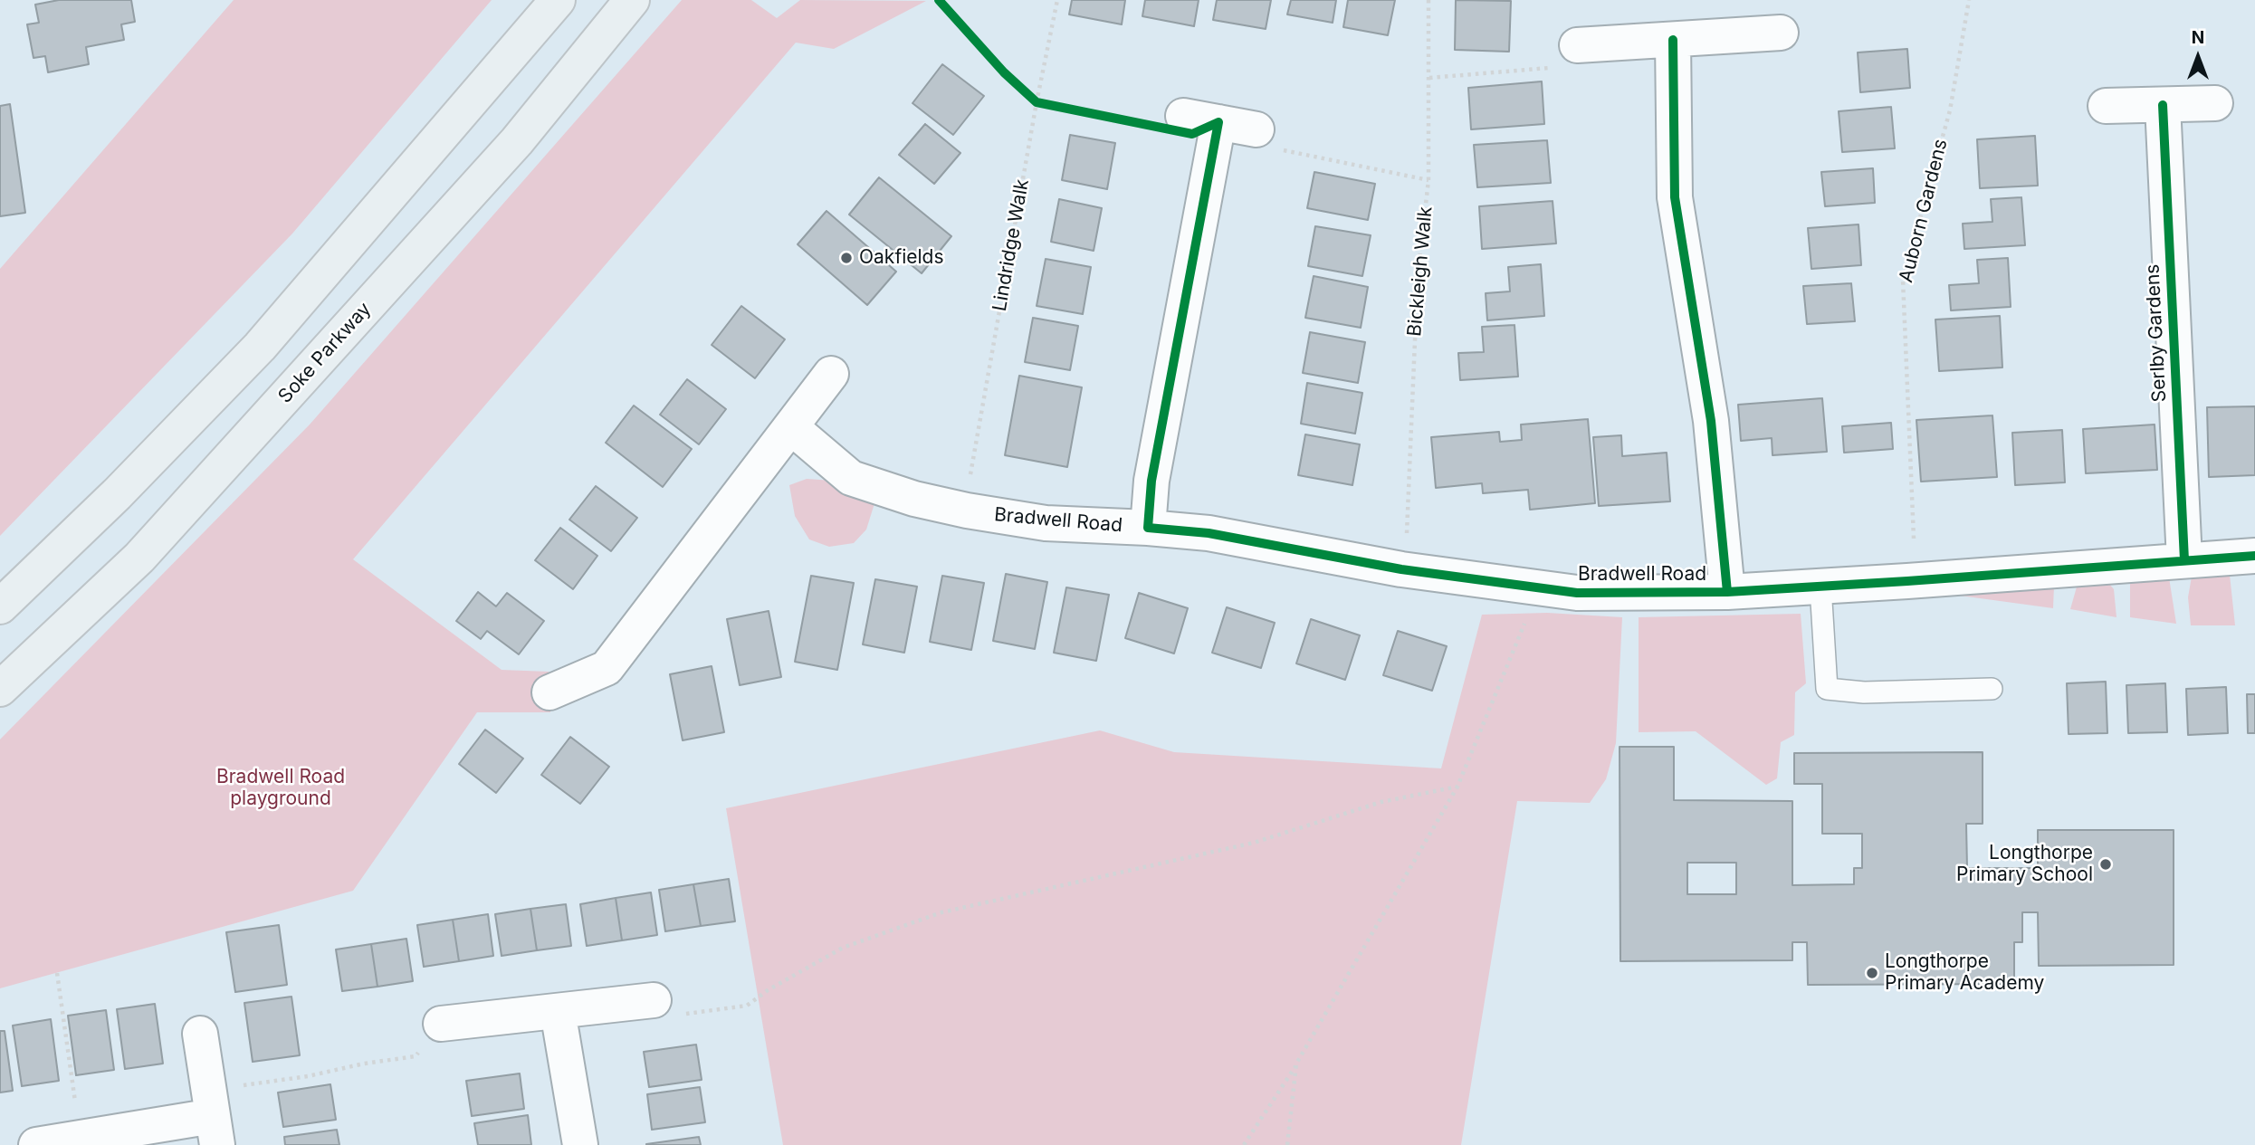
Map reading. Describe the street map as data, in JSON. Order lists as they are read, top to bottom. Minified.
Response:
{"streets":{"highway":["Soke Parkway"],"street":["Serlby Gardens","Bradwell Road"],"path":["Auborn Gardens","Lindridge Walk","Bickleigh Walk"]},"crossings":[["Serlby Gardens","Bradwell Road"]],"parks":["Bradwell Road playground"],"places":["Oakfields","Longthorpe Primary School","Longthorpe Primary Academy"],"north":"top"}
